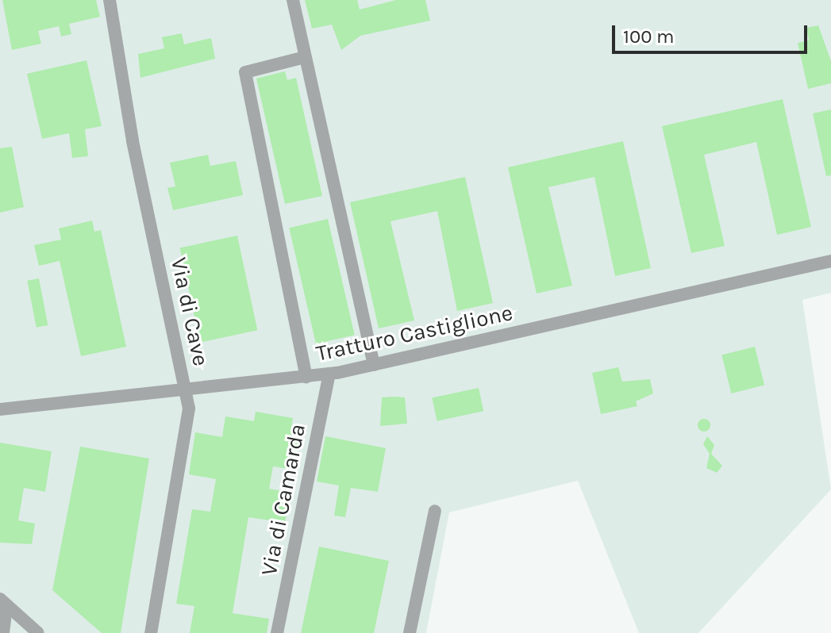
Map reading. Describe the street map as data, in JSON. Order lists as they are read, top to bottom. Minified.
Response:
{"streets":{"street":["Via di Cave","Tratturo Castiglione","Via di Camarda"]},"crossings":[["Via di Cave","Tratturo Castiglione"],["Tratturo Castiglione","Via di Camarda"]],"scale_bar":"100 m"}
